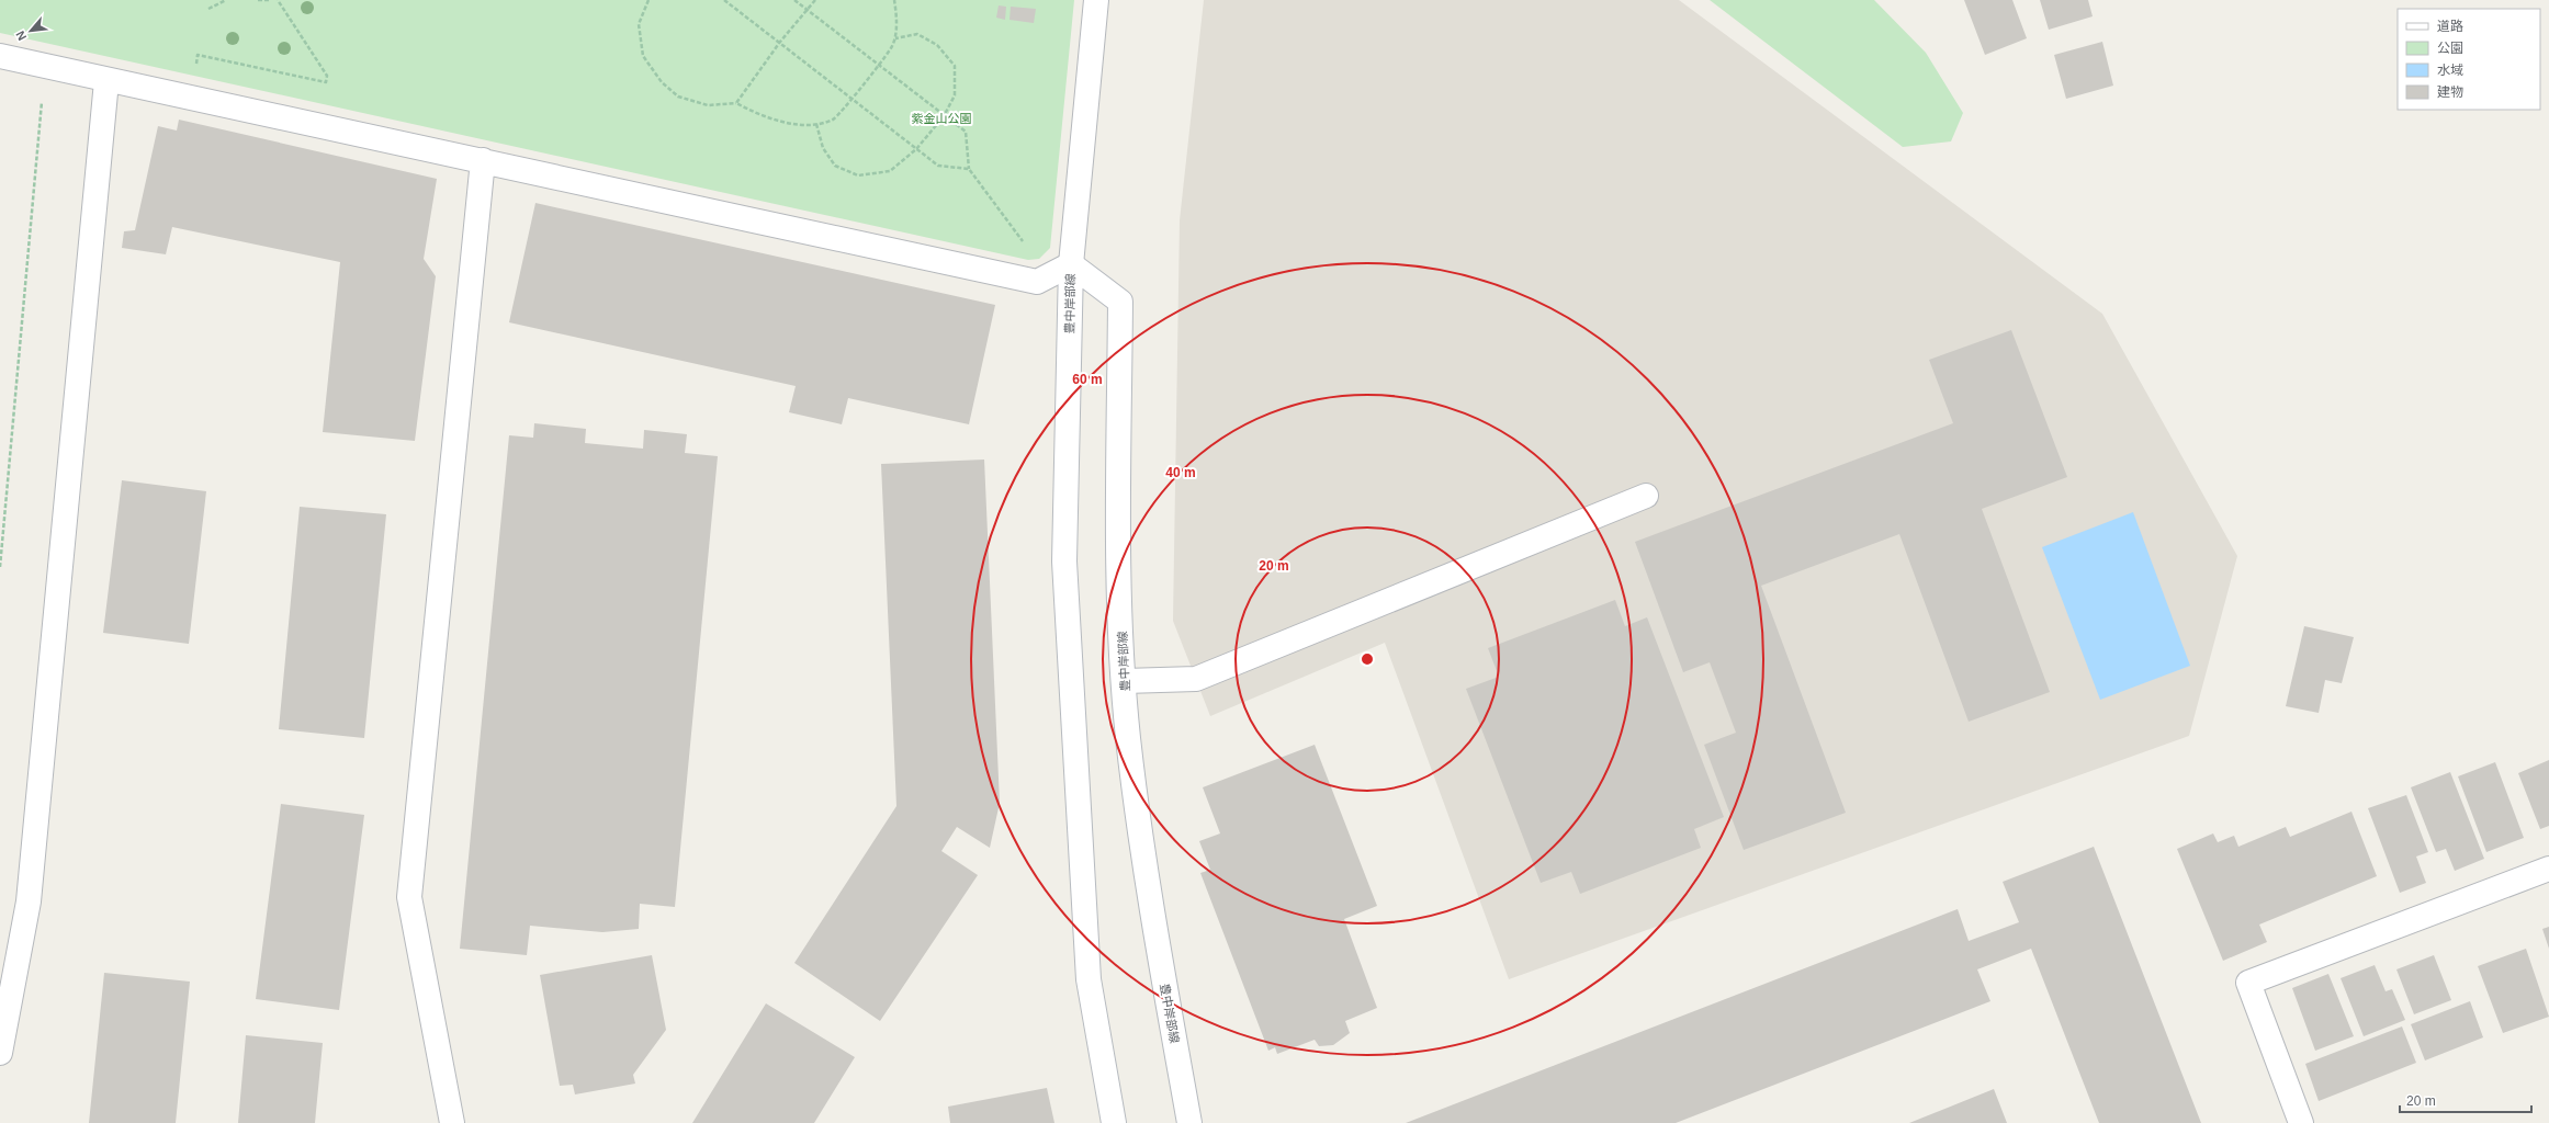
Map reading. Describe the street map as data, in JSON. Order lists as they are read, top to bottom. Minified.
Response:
{"streets":{"street":["豊中岸部線"]},"parks":["紫金山公園"],"legend":["道路","公園","水域","建物"],"scale_bar":"20 m","north":"bottom left","rings":["60 m","40 m","20 m"]}
